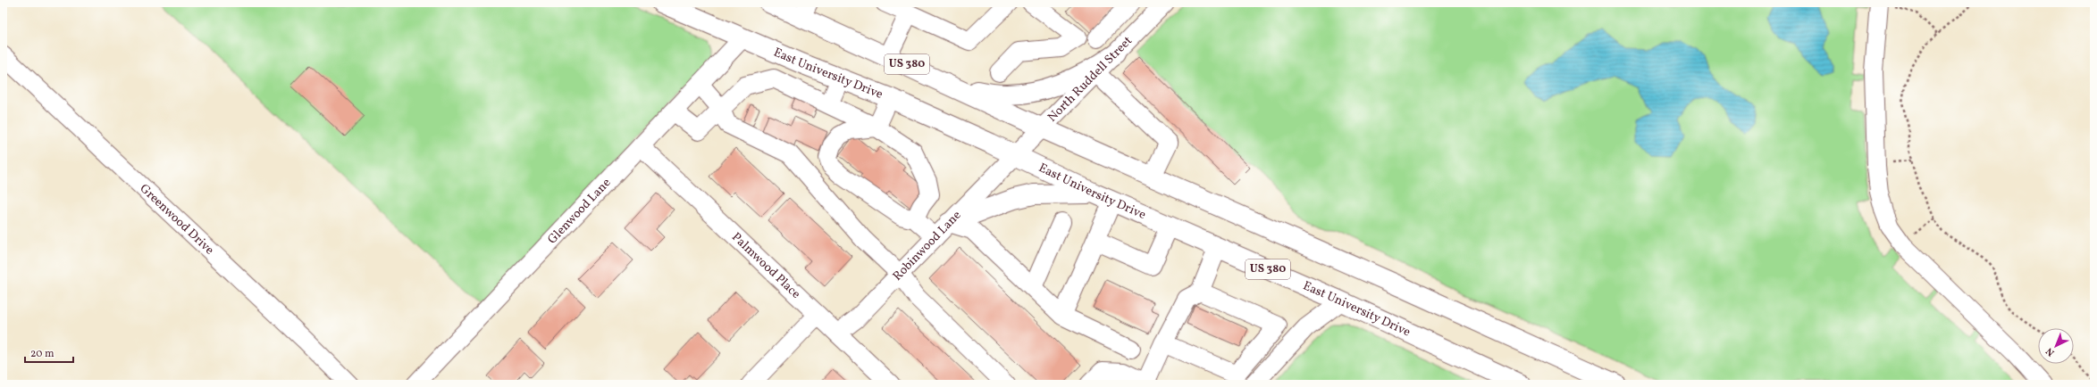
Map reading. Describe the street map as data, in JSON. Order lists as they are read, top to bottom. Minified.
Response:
{"streets":{"main road":["US 380","East University Drive"],"street":["North Ruddell Street","Glenwood Lane","Greenwood Drive","Robinwood Lane","Palmwood Place"]},"crossings":[["US 380","North Ruddell Street"],["East University Drive","North Ruddell Street"],["East University Drive","Glenwood Lane"],["East University Drive","Robinwood Lane"],["North Ruddell Street","Robinwood Lane"],["Glenwood Lane","Palmwood Place"],["Robinwood Lane","Palmwood Place"]],"scale_bar":"20 m","north":"bottom left"}
